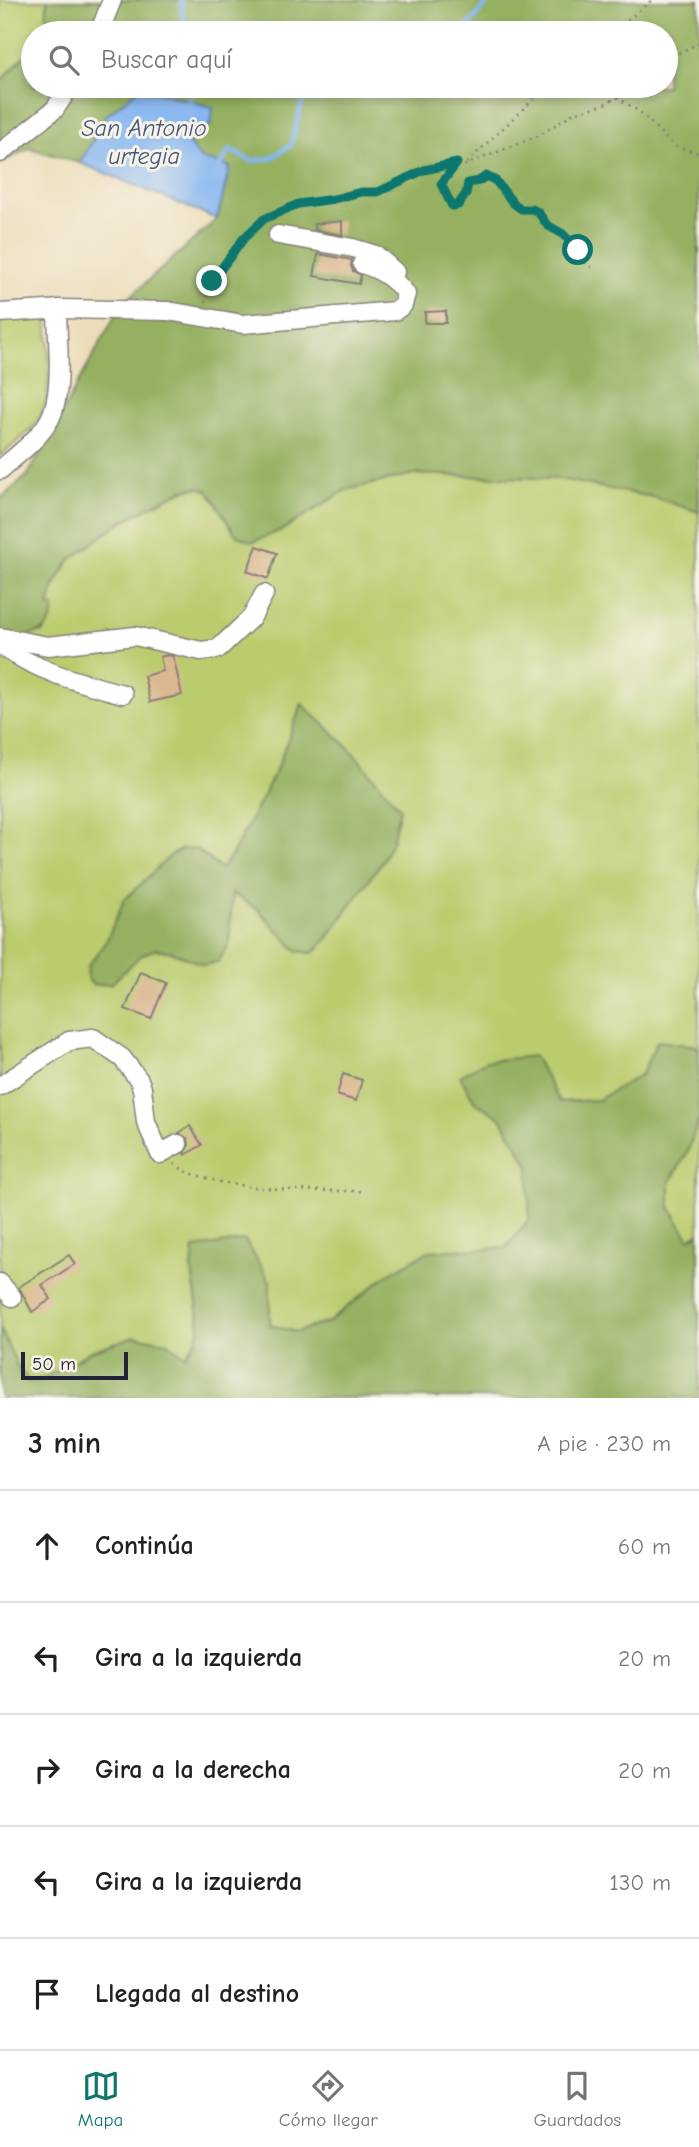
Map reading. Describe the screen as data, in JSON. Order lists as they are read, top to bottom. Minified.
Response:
{"water":["San Antonio urtegia"],"scale_bar":"50 m","page":{"search":"Buscar aquí","scale":"50 m","heading":["3 min","A pie · 230 m"],"list":[["Continúa","60 m"],["Gira a la izquierda","20 m"],["Gira a la derecha","20 m"],["Gira a la izquierda","130 m"],"Llegada al destino"],"nav":["Mapa","Cómo llegar","Guardados"]}}
